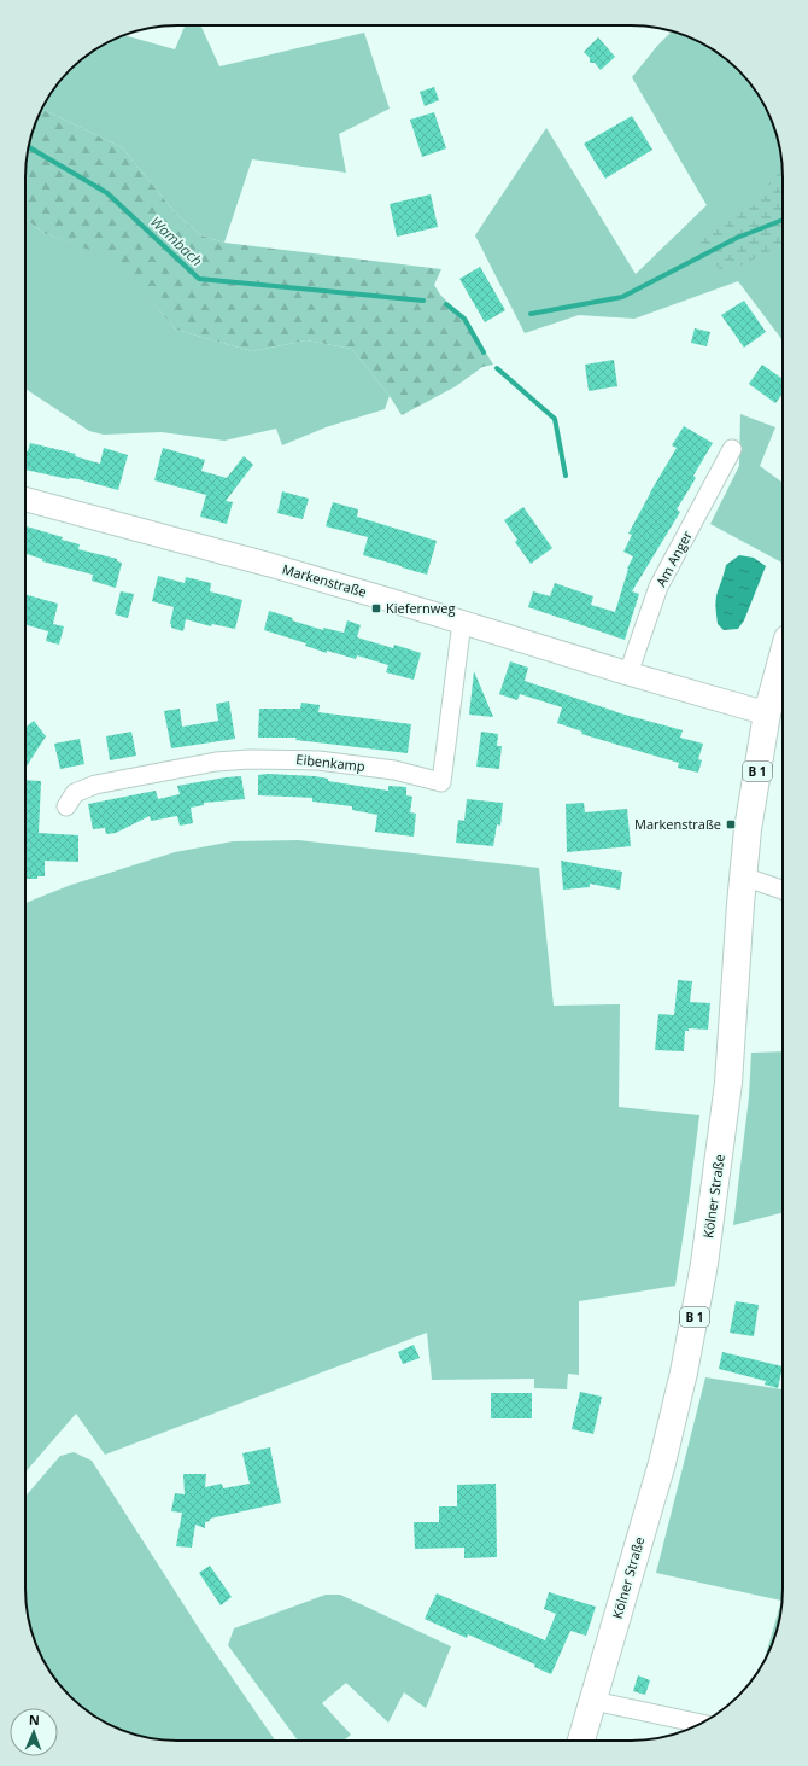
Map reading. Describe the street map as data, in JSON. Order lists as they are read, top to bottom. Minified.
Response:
{"streets":{"main road":["B 1","Kölner Straße"],"street":["Am Anger","Markenstraße","Eibenkamp"]},"crossings":[["Am Anger","Markenstraße"],["Markenstraße","Eibenkamp"],["Markenstraße","Kölner Straße"]],"water":["Wambach"],"places":{"transit":["Kiefernweg","Markenstraße"]},"north":"top"}
